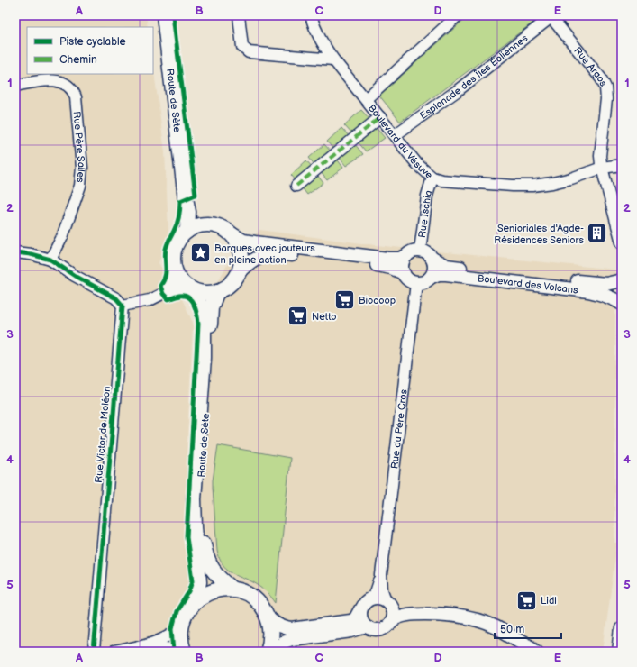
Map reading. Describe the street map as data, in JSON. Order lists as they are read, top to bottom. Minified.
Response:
{"streets":{"main road":["Route de Sète"],"street":["Rue Argos","Esplanade des Îles Éoliennes","Boulevard du Vésuve","Rue Père Salles","Rue Ischia","Boulevard des Volcans","Rue du Père Cros","Rue Victor de Moléon"]},"crossings":[["Rue Argos","Esplanade des Îles Éoliennes"],["Rue Argos","Boulevard du Vésuve"],["Esplanade des Îles Éoliennes","Boulevard du Vésuve"],["Boulevard du Vésuve","Rue Ischia"],["Rue Ischia","Boulevard des Volcans"],["Rue Ischia","Rue du Père Cros"],["Boulevard des Volcans","Rue du Père Cros"]],"places":{"building":["Senioriales d'Agde- Résidences Seniors"],"place":["Barques avec jouteurs en pleine action"],"supermarket":["Biocoop","Netto","Lidl"]},"legend":["Piste cyclable","Chemin"],"scale_bar":"50 m","grid":{"columns":["A","B","C","D","E"],"rows":["1","2","3","4","5"]}}
